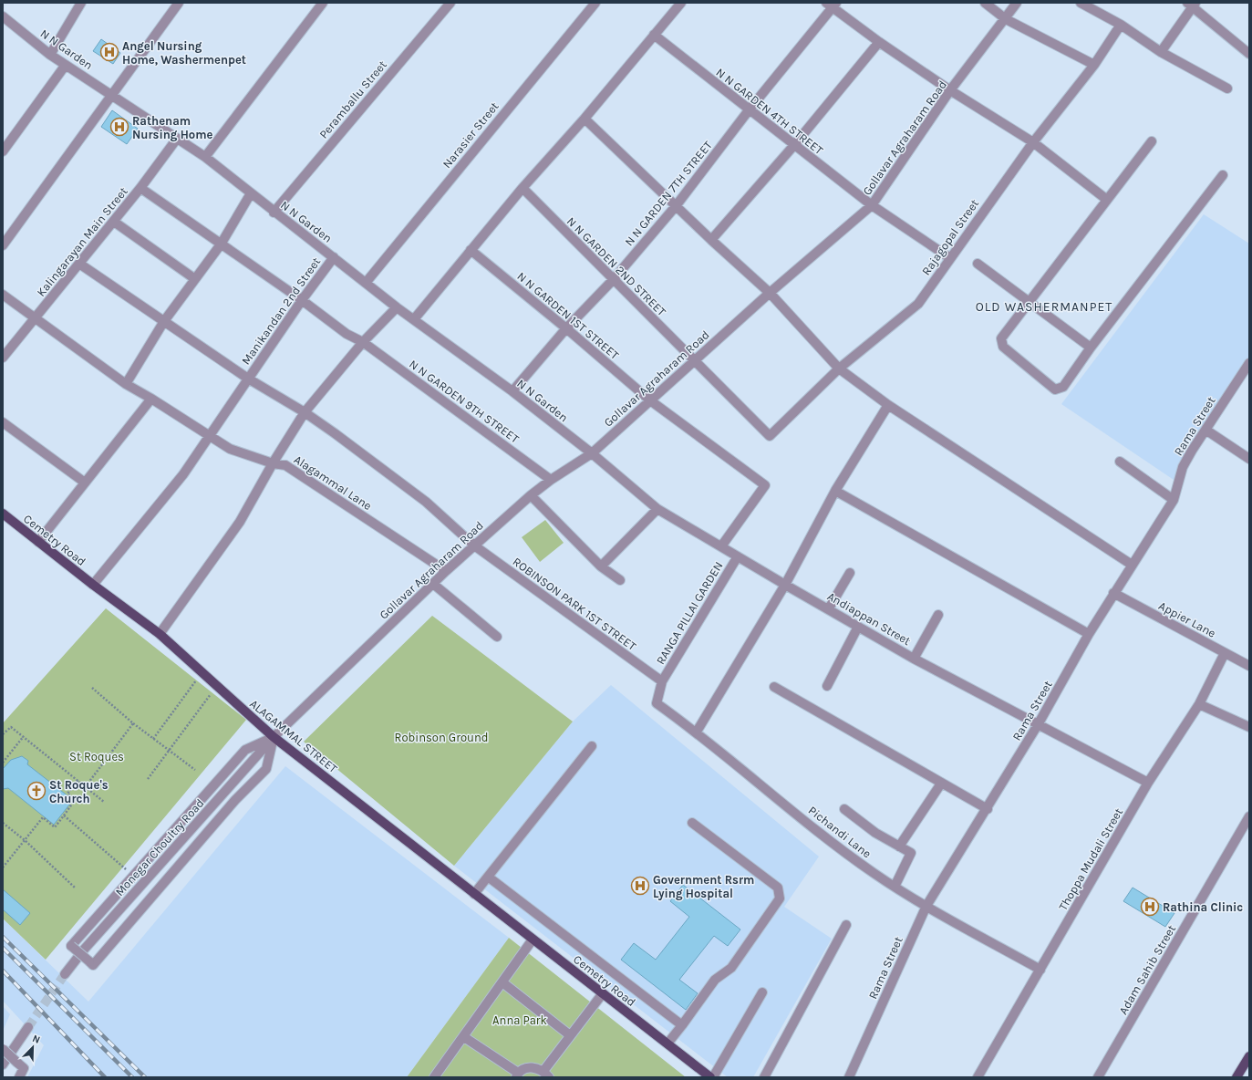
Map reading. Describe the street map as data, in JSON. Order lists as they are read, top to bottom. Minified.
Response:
{"streets":{"main road":["Cemetry Road","ALAGAMMAL STREET"],"street":["N N Garden","Peramballu Street","N N GARDEN 4TH STREET","Narasier Street","Gollavar Agraharam Road","N N GARDEN 7TH STREET","Rajagopal Street","Kalingarayan Main Street","N N GARDEN 2ND STREET","Manikandan 2nd Street","N N GARDEN 1ST STREET","N N GARDEN 9TH STREET","Rama Street","Alagammal Lane","ROBINSON PARK 1ST STREET","RANGA PILLAI GARDEN","Andiappan Street","Appier Lane","Pichandi Lane","Monegar Choultry Road","Thoppa Mudali Street","Adam Sahib Street"]},"crossings":[["N N Garden","Peramballu Street"],["N N Garden","Narasier Street"],["N N Garden","Gollavar Agraharam Road"],["N N Garden","N N GARDEN 7TH STREET"],["N N Garden","Kalingarayan Main Street"],["N N Garden","Manikandan 2nd Street"],["N N Garden","Andiappan Street"],["N N GARDEN 4TH STREET","Gollavar Agraharam Road"],["N N GARDEN 4TH STREET","N N GARDEN 7TH STREET"],["N N GARDEN 4TH STREET","Rajagopal Street"],["Gollavar Agraharam Road","N N GARDEN 2ND STREET"],["Gollavar Agraharam Road","N N GARDEN 1ST STREET"],["Gollavar Agraharam Road","N N GARDEN 9TH STREET"],["Gollavar Agraharam Road","Alagammal Lane"],["Gollavar Agraharam Road","ROBINSON PARK 1ST STREET"],["Gollavar Agraharam Road","Andiappan Street"],["Gollavar Agraharam Road","ALAGAMMAL STREET"],["Gollavar Agraharam Road","Monegar Choultry Road"],["N N GARDEN 7TH STREET","N N GARDEN 2ND STREET"],["N N GARDEN 7TH STREET","N N GARDEN 1ST STREET"],["Rajagopal Street","N N GARDEN 2ND STREET"],["Kalingarayan Main Street","N N GARDEN 9TH STREET"],["Kalingarayan Main Street","Alagammal Lane"],["Kalingarayan Main Street","ROBINSON PARK 1ST STREET"],["Manikandan 2nd Street","N N GARDEN 9TH STREET"],["Manikandan 2nd Street","Alagammal Lane"],["Manikandan 2nd Street","Cemetry Road"],["Manikandan 2nd Street","ROBINSON PARK 1ST STREET"],["Manikandan 2nd Street","ALAGAMMAL STREET"],["N N GARDEN 1ST STREET","Andiappan Street"],["Rama Street","Andiappan Street"],["Rama Street","Appier Lane"],["Rama Street","Pichandi Lane"],["Cemetry Road","ALAGAMMAL STREET"],["ROBINSON PARK 1ST STREET","RANGA PILLAI GARDEN"],["ROBINSON PARK 1ST STREET","Pichandi Lane"],["RANGA PILLAI GARDEN","Andiappan Street"],["RANGA PILLAI GARDEN","Pichandi Lane"],["Andiappan Street","Thoppa Mudali Street"],["Appier Lane","Thoppa Mudali Street"],["ALAGAMMAL STREET","Monegar Choultry Road"],["Pichandi Lane","Thoppa Mudali Street"]],"districts":["OLD WASHERMANPET"],"parks":["Robinson Ground","St Roques","Anna Park"],"places":{"hospital":["Angel Nursing Home, Washermenpet","Rathenam Nursing Home","Government Rsrm Lying Hospital","Rathina Clinic"],"church":["St Roque's Church"]},"north":"top right"}
